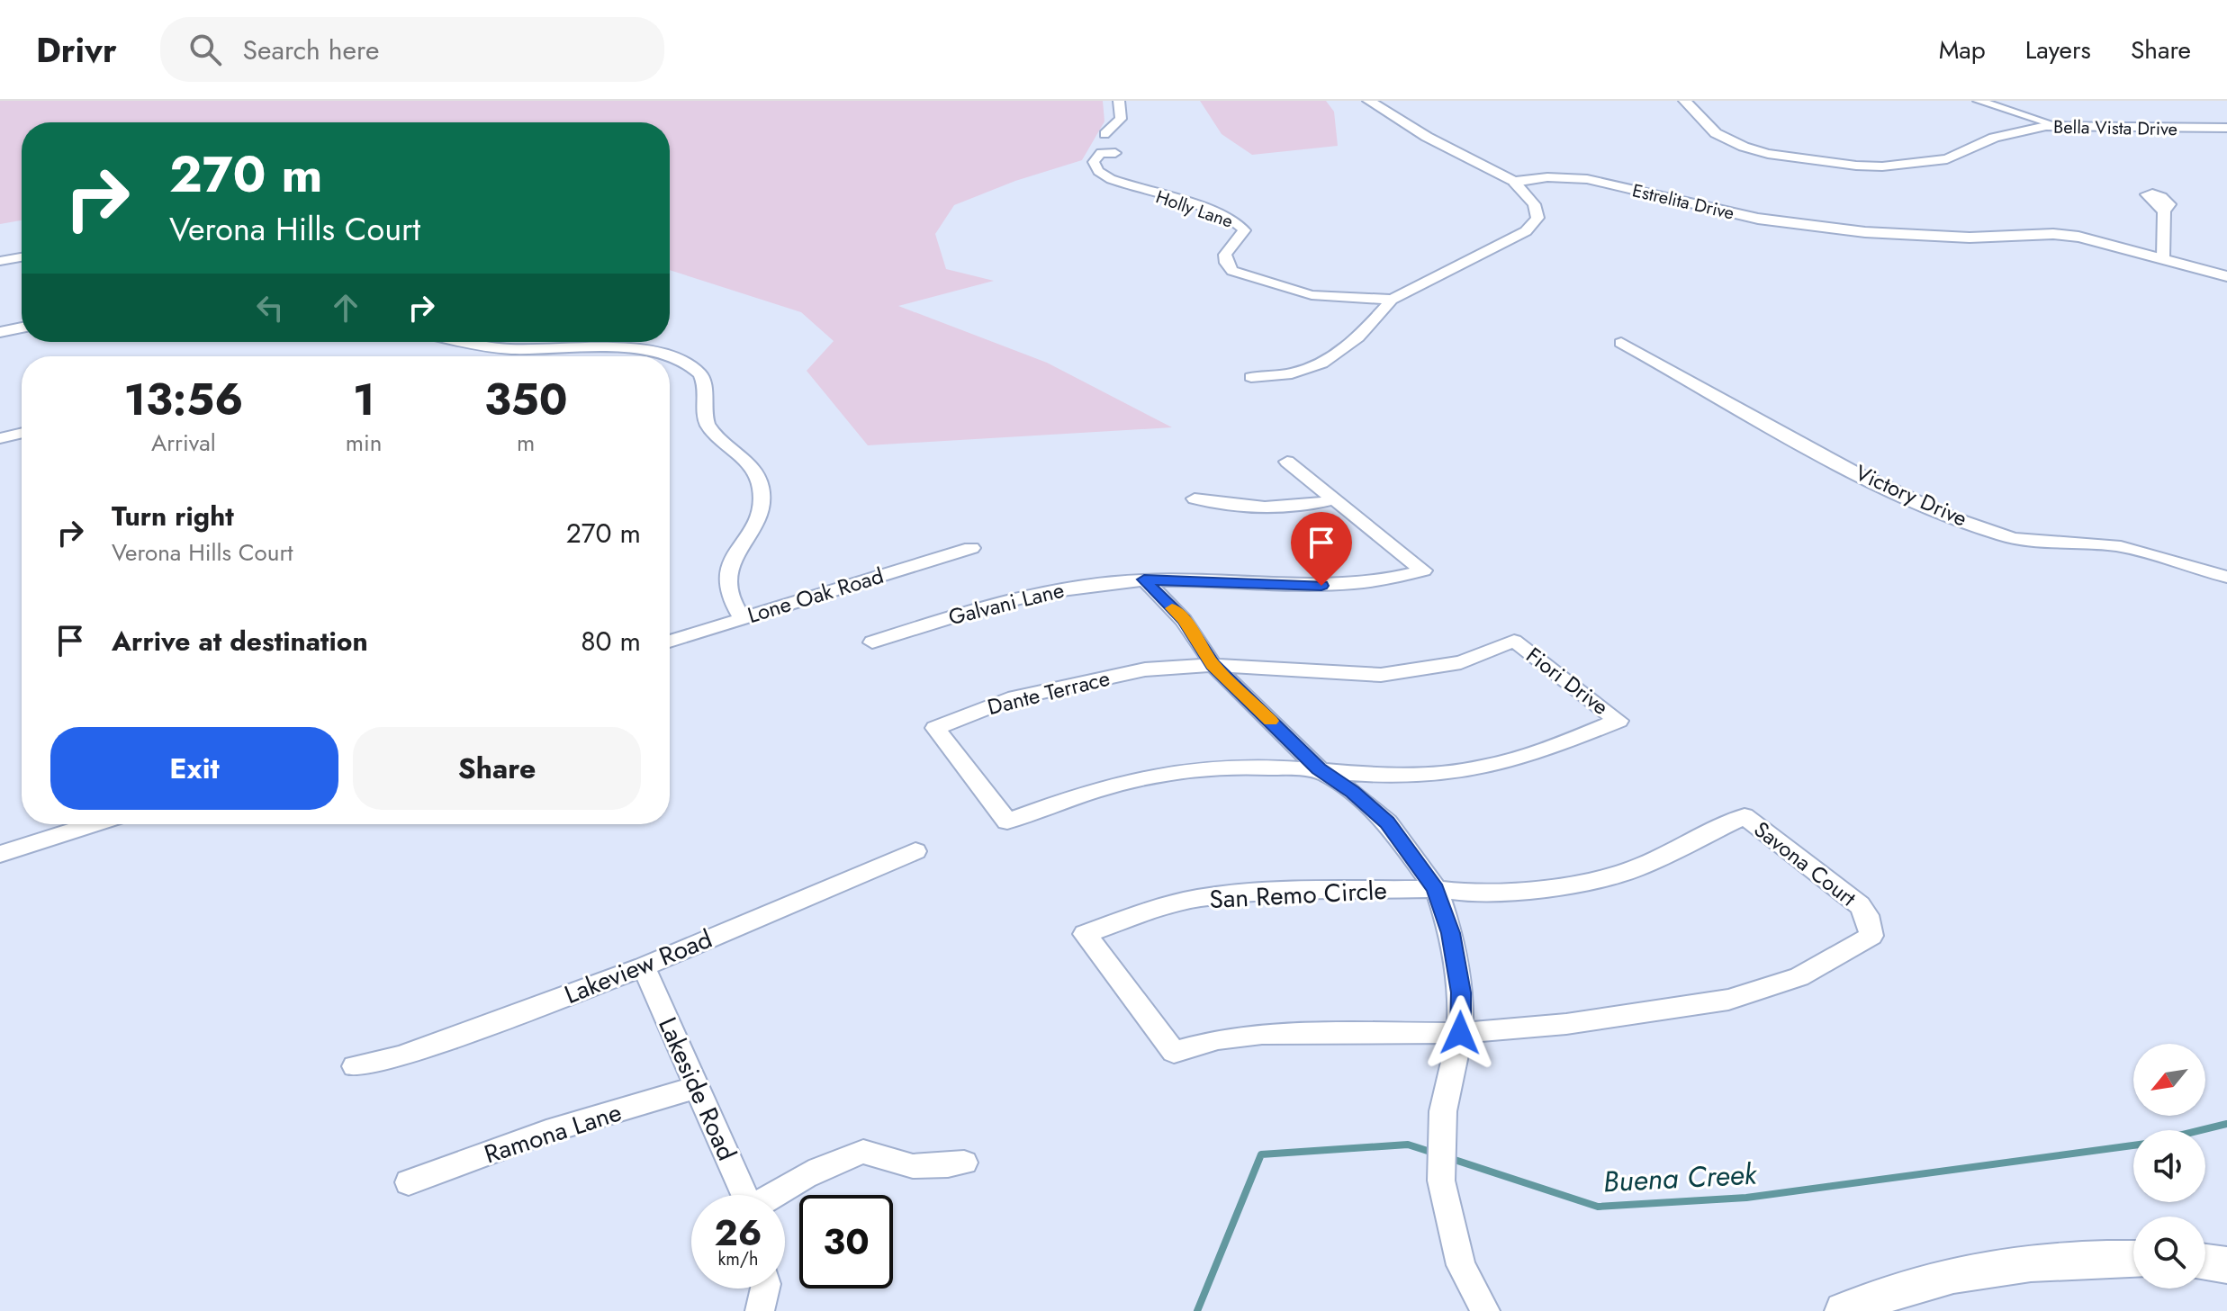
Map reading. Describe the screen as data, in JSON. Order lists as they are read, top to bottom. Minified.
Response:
{"streets":{"street":["Bella Vista Drive","Estrelita Drive","Holly Lane","Victory Drive","Lone Oak Road","Galvani Lane","Fiori Drive","Dante Terrace","Savona Court","San Remo Circle","Lakeview Road","Lakeside Road","Ramona Lane"]},"crossings":[["Fiori Drive","Dante Terrace"],["Savona Court","San Remo Circle"],["Lakeview Road","Lakeside Road"],["Lakeside Road","Ramona Lane"]],"water":["Buena Creek"],"north":"bottom left","page":{"header":"Drivr","search":"Search here","nav":["Map","Layers","Share"],"turn":["270 m","Verona Hills Court"],"eta":["13:56","Arrival","1","min","350","m"],"list":[{"name":"Turn right","note":"Verona Hills Court","value":"270 m"},{"name":"Arrive at destination","value":"80 m"}],"buttons":["Exit","Share"],"speed":"26 km/h","limit":"30"}}
